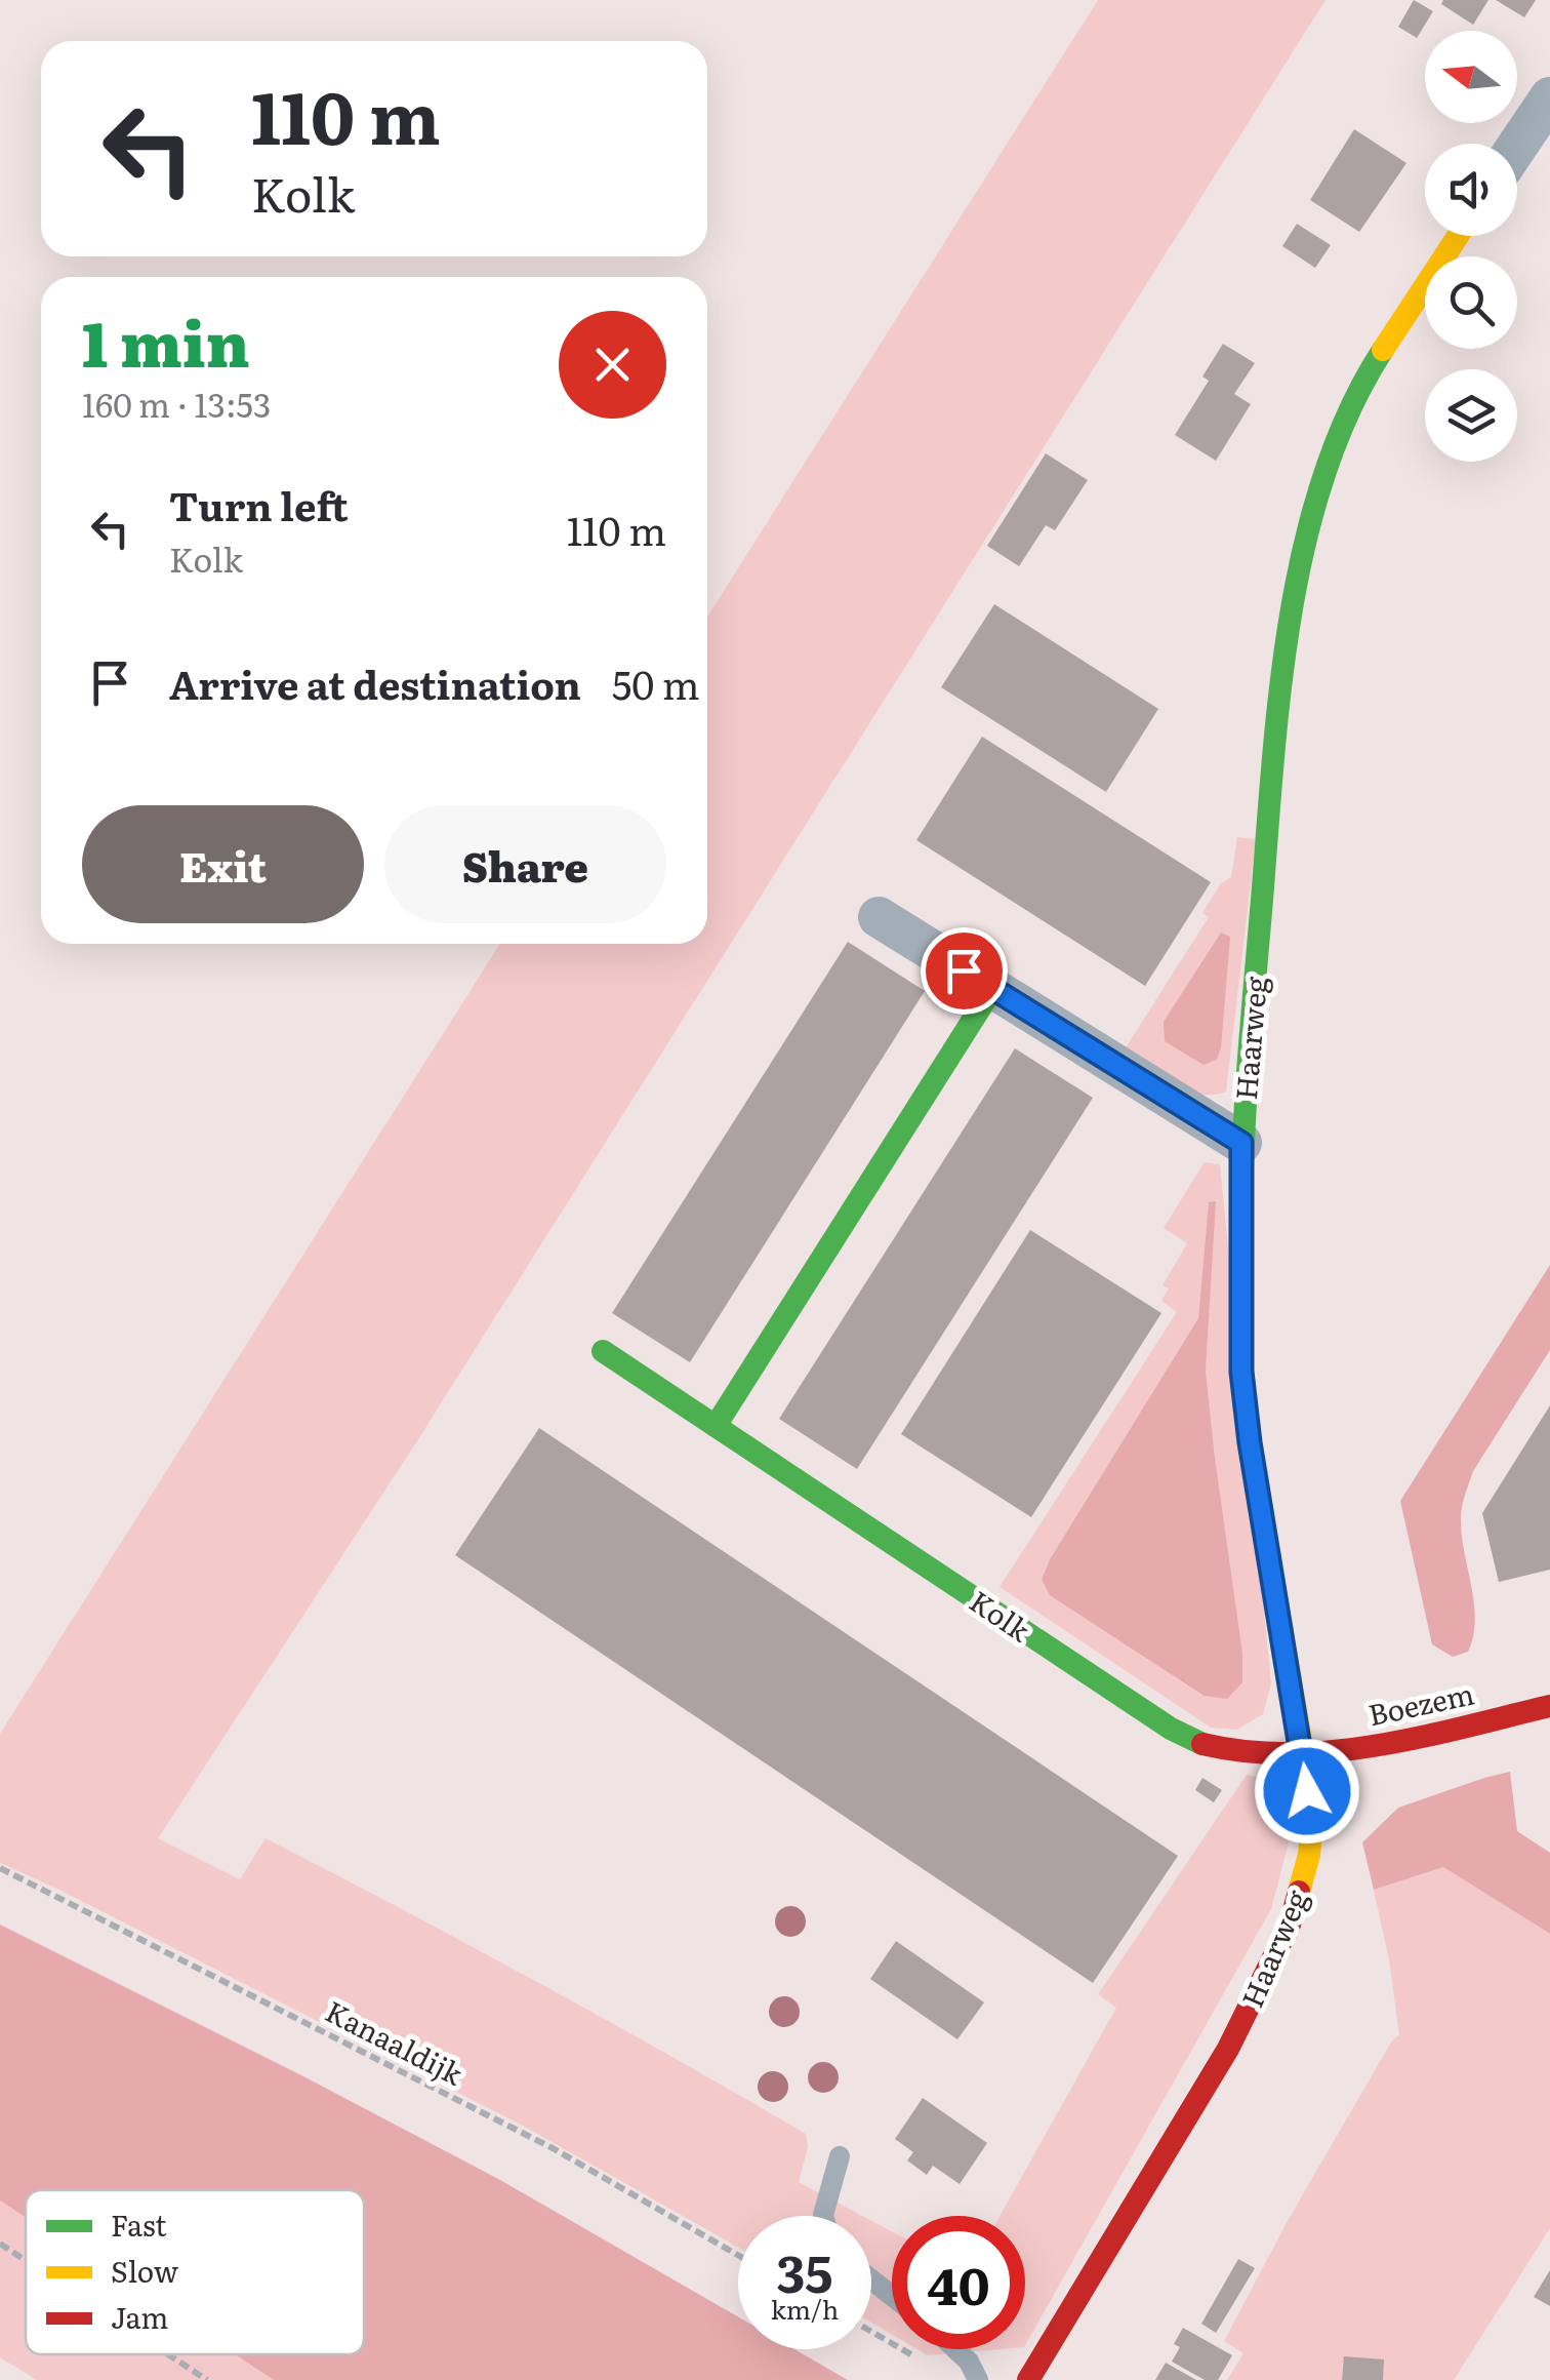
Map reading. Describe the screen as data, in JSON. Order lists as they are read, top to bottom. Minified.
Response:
{"streets":{"street":["Haarweg","Kolk","Boezem"],"path":["Kanaaldijk"]},"crossings":[["Haarweg","Kolk"],["Haarweg","Boezem"],["Kolk","Boezem"]],"legend":["Fast","Slow","Jam"],"north":"left","page":{"turn":["110 m","Kolk"],"heading":["1 min","160 m · 13:53"],"list":[{"name":"Turn left","note":"Kolk","value":"110 m"},{"name":"Arrive at destination","value":"50 m"}],"buttons":["Exit","Share"],"speed":"35 km/h","limit":"40"}}
